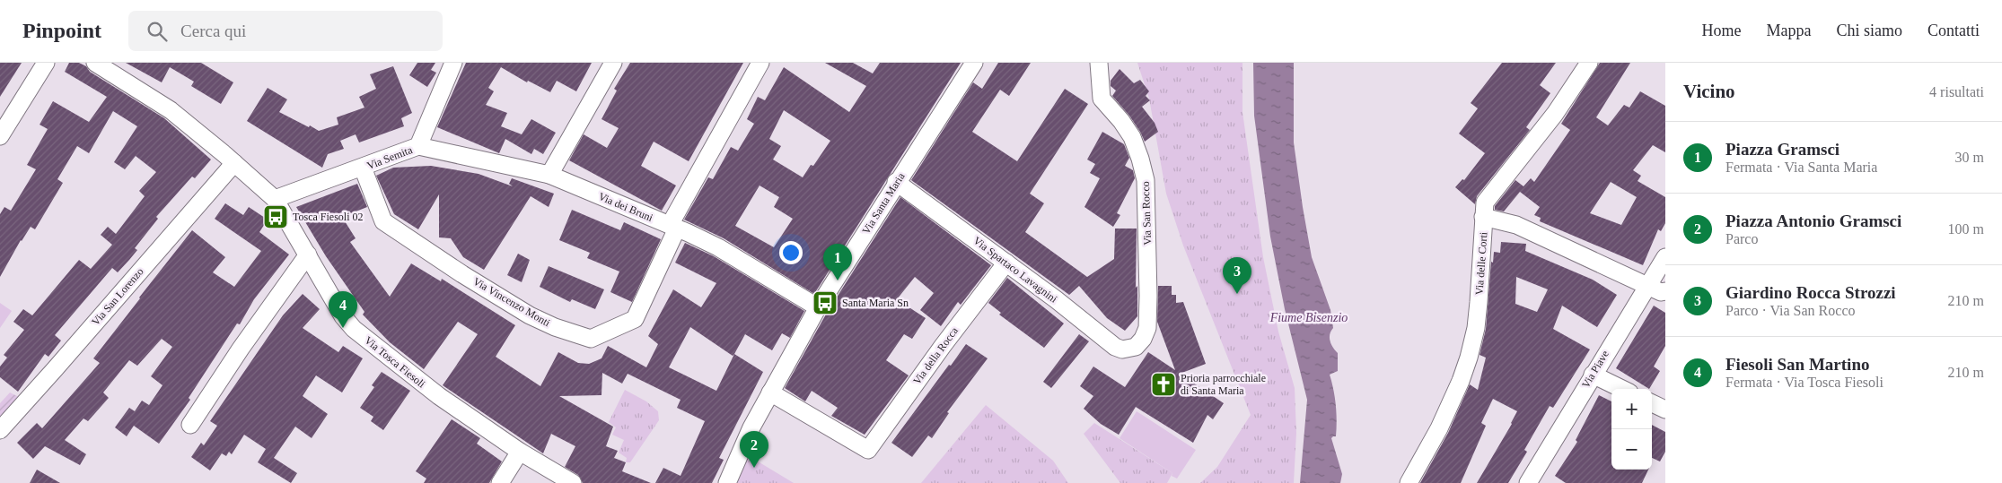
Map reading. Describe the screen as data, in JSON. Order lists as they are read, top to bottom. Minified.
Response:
{"streets":{"street":["Via Semita","Via Santa Maria","Via dei Bruni","Via San Rocco","Via delle Corti","Via Spartaco Lavagnini","Via San Lorenzo","Via Vincenzo Monti","Via della Rocca","Via Tosca Fiesoli","Via Piave"]},"crossings":[["Via Semita","Via dei Bruni"],["Via Semita","Via Vincenzo Monti"],["Via Semita","Via Tosca Fiesoli"],["Via Santa Maria","Via dei Bruni"],["Via Santa Maria","Via Spartaco Lavagnini"],["Via Santa Maria","Via della Rocca"],["Via dei Bruni","Via Vincenzo Monti"],["Via San Rocco","Via Spartaco Lavagnini"],["Via Spartaco Lavagnini","Via della Rocca"],["Via San Lorenzo","Via Tosca Fiesoli"]],"water":["Fiume Bisenzio"],"places":{"bus stop":["Tosca Fiesoli 02","Santa Maria Sn"],"church":["Prioria parrocchiale di Santa Maria"]},"page":{"header":"Pinpoint","search":"Cerca qui","nav":["Home","Mappa","Chi siamo","Contatti"],"heading":["Vicino","4 risultati"],"list":[{"mark":"1","name":"Piazza Gramsci","note":"Fermata · Via Santa Maria","value":"30 m"},{"mark":"2","name":"Piazza Antonio Gramsci","note":"Parco","value":"100 m"},{"mark":"3","name":"Giardino Rocca Strozzi","note":"Parco · Via San Rocco","value":"210 m"},{"mark":"4","name":"Fiesoli San Martino","note":"Fermata · Via Tosca Fiesoli","value":"210 m"}],"pins":["1","3","4","2"],"map_buttons":["+","−"]}}
